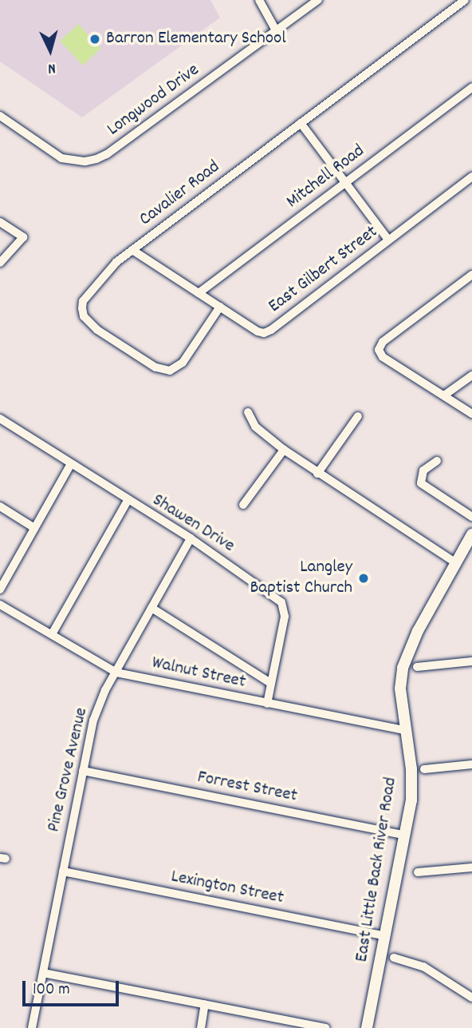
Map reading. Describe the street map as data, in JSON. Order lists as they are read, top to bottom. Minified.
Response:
{"streets":{"street":["Longwood Drive","Mitchell Road","Cavalier Road","East Gilbert Street","Shawen Drive","Walnut Street","Pine Grove Avenue","Forrest Street","East Little Back River Road","Lexington Street"]},"crossings":[["Mitchell Road","East Gilbert Street"],["Cavalier Road","East Gilbert Street"],["Shawen Drive","Walnut Street"],["Shawen Drive","Pine Grove Avenue"],["Walnut Street","Pine Grove Avenue"],["Walnut Street","East Little Back River Road"],["Pine Grove Avenue","Forrest Street"],["Pine Grove Avenue","Lexington Street"],["Forrest Street","East Little Back River Road"],["East Little Back River Road","Lexington Street"]],"places":["Barron Elementary School","Langley Baptist Church"],"scale_bar":"100 m","north":"bottom"}
